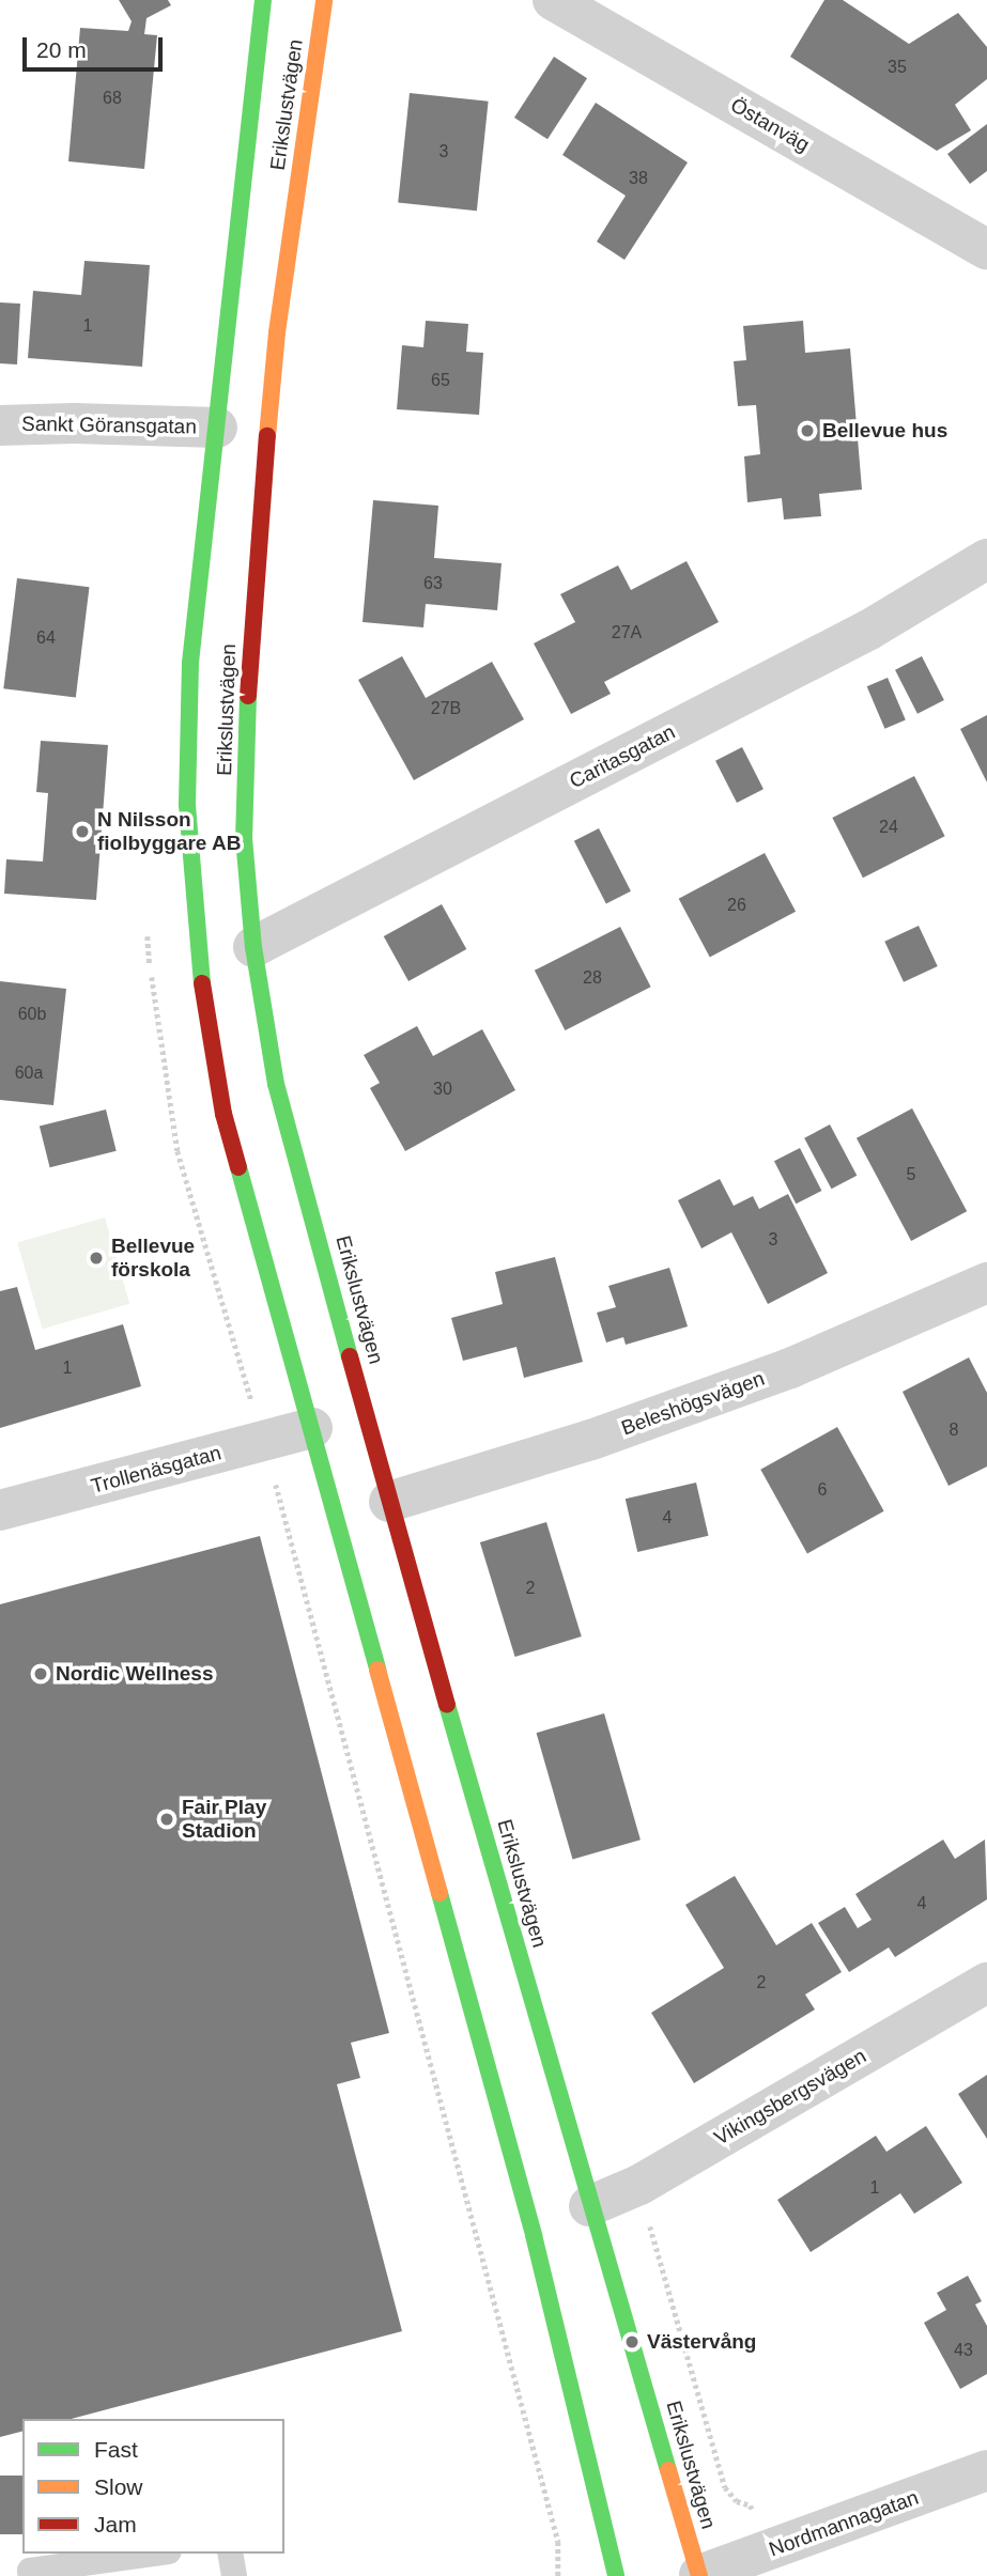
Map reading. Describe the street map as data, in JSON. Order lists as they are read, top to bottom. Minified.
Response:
{"streets":{"street":["Erikslustvägen","Östanväg","Sankt Göransgatan","Caritasgatan","Beleshögsvägen","Trollenäsgatan","Vikingsbergsvägen","Nordmannagatan"]},"crossings":[["Erikslustvägen","Sankt Göransgatan"],["Erikslustvägen","Caritasgatan"],["Erikslustvägen","Beleshögsvägen"],["Erikslustvägen","Trollenäsgatan"],["Erikslustvägen","Vikingsbergsvägen"],["Erikslustvägen","Nordmannagatan"]],"places":["Bellevue hus","N Nilsson fiolbyggare AB","Bellevue förskola","Nordic Wellness","Fair Play Stadion","Västervång"],"house_numbers":["35","68","3","38","1","65","63","27A","64","27B","24","26","28","60b","60a","30","5","3","1","8","6","4","2","4","2","1","43"],"legend":["Fast","Slow","Jam"],"scale_bar":"20 m"}
